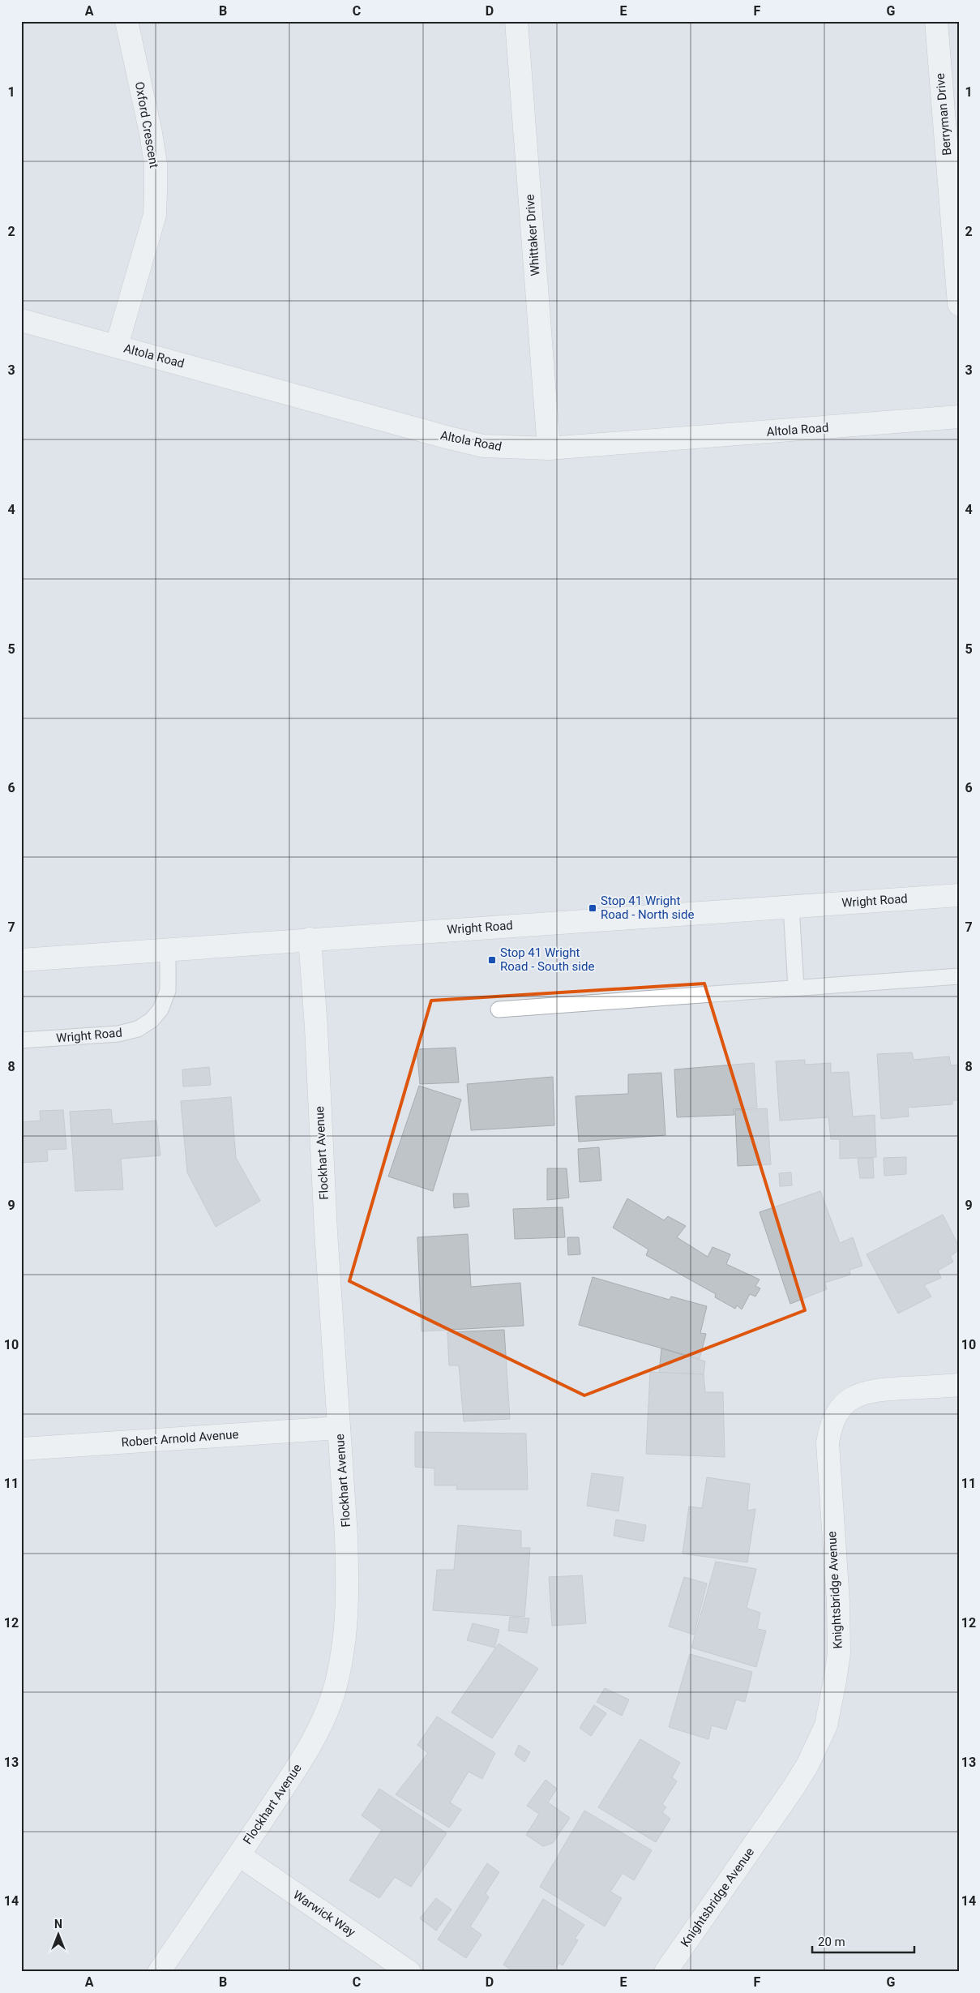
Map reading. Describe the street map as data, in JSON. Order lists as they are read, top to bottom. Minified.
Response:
{"streets":{"street":["Berryman Drive","Oxford Crescent","Whittaker Drive","Altola Road","Wright Road","Flockhart Avenue","Robert Arnold Avenue","Knightsbridge Avenue","Warwick Way"]},"crossings":[["Oxford Crescent","Altola Road"],["Whittaker Drive","Altola Road"],["Wright Road","Flockhart Avenue"],["Flockhart Avenue","Robert Arnold Avenue"],["Flockhart Avenue","Warwick Way"]],"places":{"transit":["Stop 41 Wright Road - North side","Stop 41 Wright Road - South side"]},"scale_bar":"20 m","north":"top","grid":{"columns":["A","B","C","D","E","F","G"],"rows":["1","2","3","4","5","6","7","8","9","10","11","12","13","14"]}}
